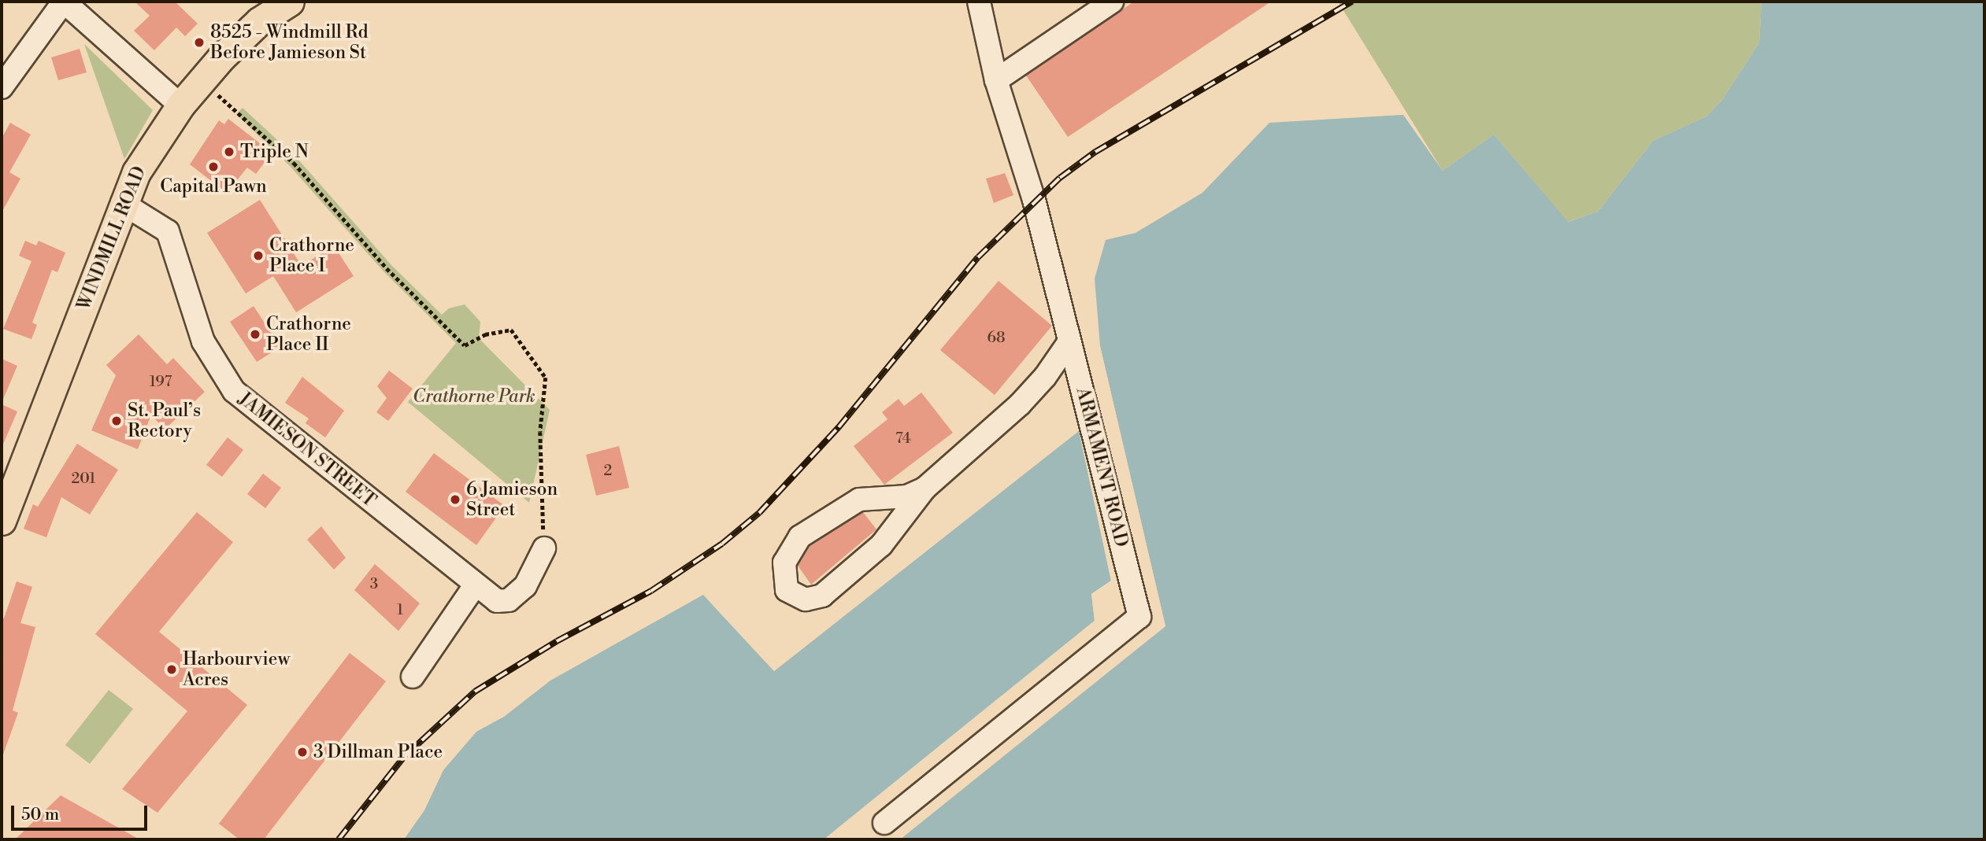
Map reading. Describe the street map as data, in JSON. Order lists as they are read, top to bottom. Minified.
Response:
{"streets":{"main road":["WINDMILL ROAD"],"street":["JAMIESON STREET","ARMAMENT ROAD"]},"crossings":[["WINDMILL ROAD","JAMIESON STREET"]],"parks":["Crathorne Park"],"places":["8525 - Windmill Rd Before Jamieson St","Triple N","Capital Pawn","Crathorne Place I","Crathorne Place II","St. Paul’s Rectory","6 Jamieson Street","Harbourview Acres","3 Dillman Place"],"house_numbers":["68","197","74","2","201","3","1"],"scale_bar":"50 m"}
